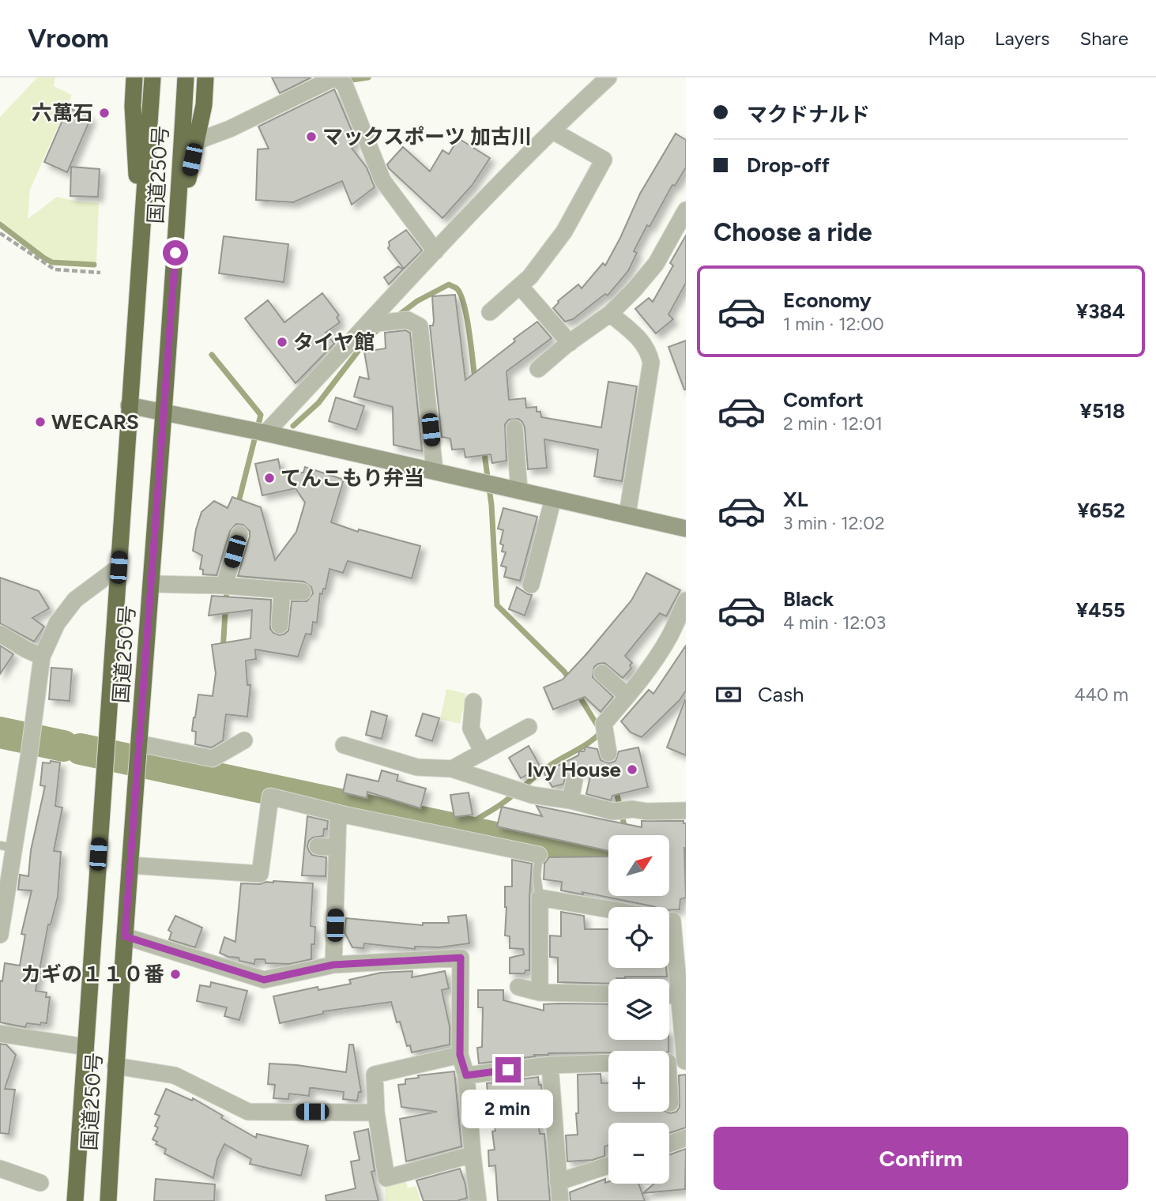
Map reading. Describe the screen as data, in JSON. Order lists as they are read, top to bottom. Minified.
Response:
{"streets":{"highway":["国道250号"]},"places":["六萬石","マックスポーツ 加古川","タイヤ館","WECARS","てんこもり弁当","Ivy House","カギの１１０番"],"north":"top right","page":{"header":"Vroom","nav":["Map","Layers","Share"],"banner":["マクドナルド","Drop-off"],"heading":"Choose a ride","list":[{"name":"Economy","note":"1 min · 12:00","value":"¥384"},{"name":"Comfort","note":"2 min · 12:01","value":"¥518"},{"name":"XL","note":"3 min · 12:02","value":"¥652"},{"name":"Black","note":"4 min · 12:03","value":"¥455"}],"pay":["Cash","440 m"],"map_buttons":["+","−"],"bubble":"2 min","buttons":"Confirm"}}
